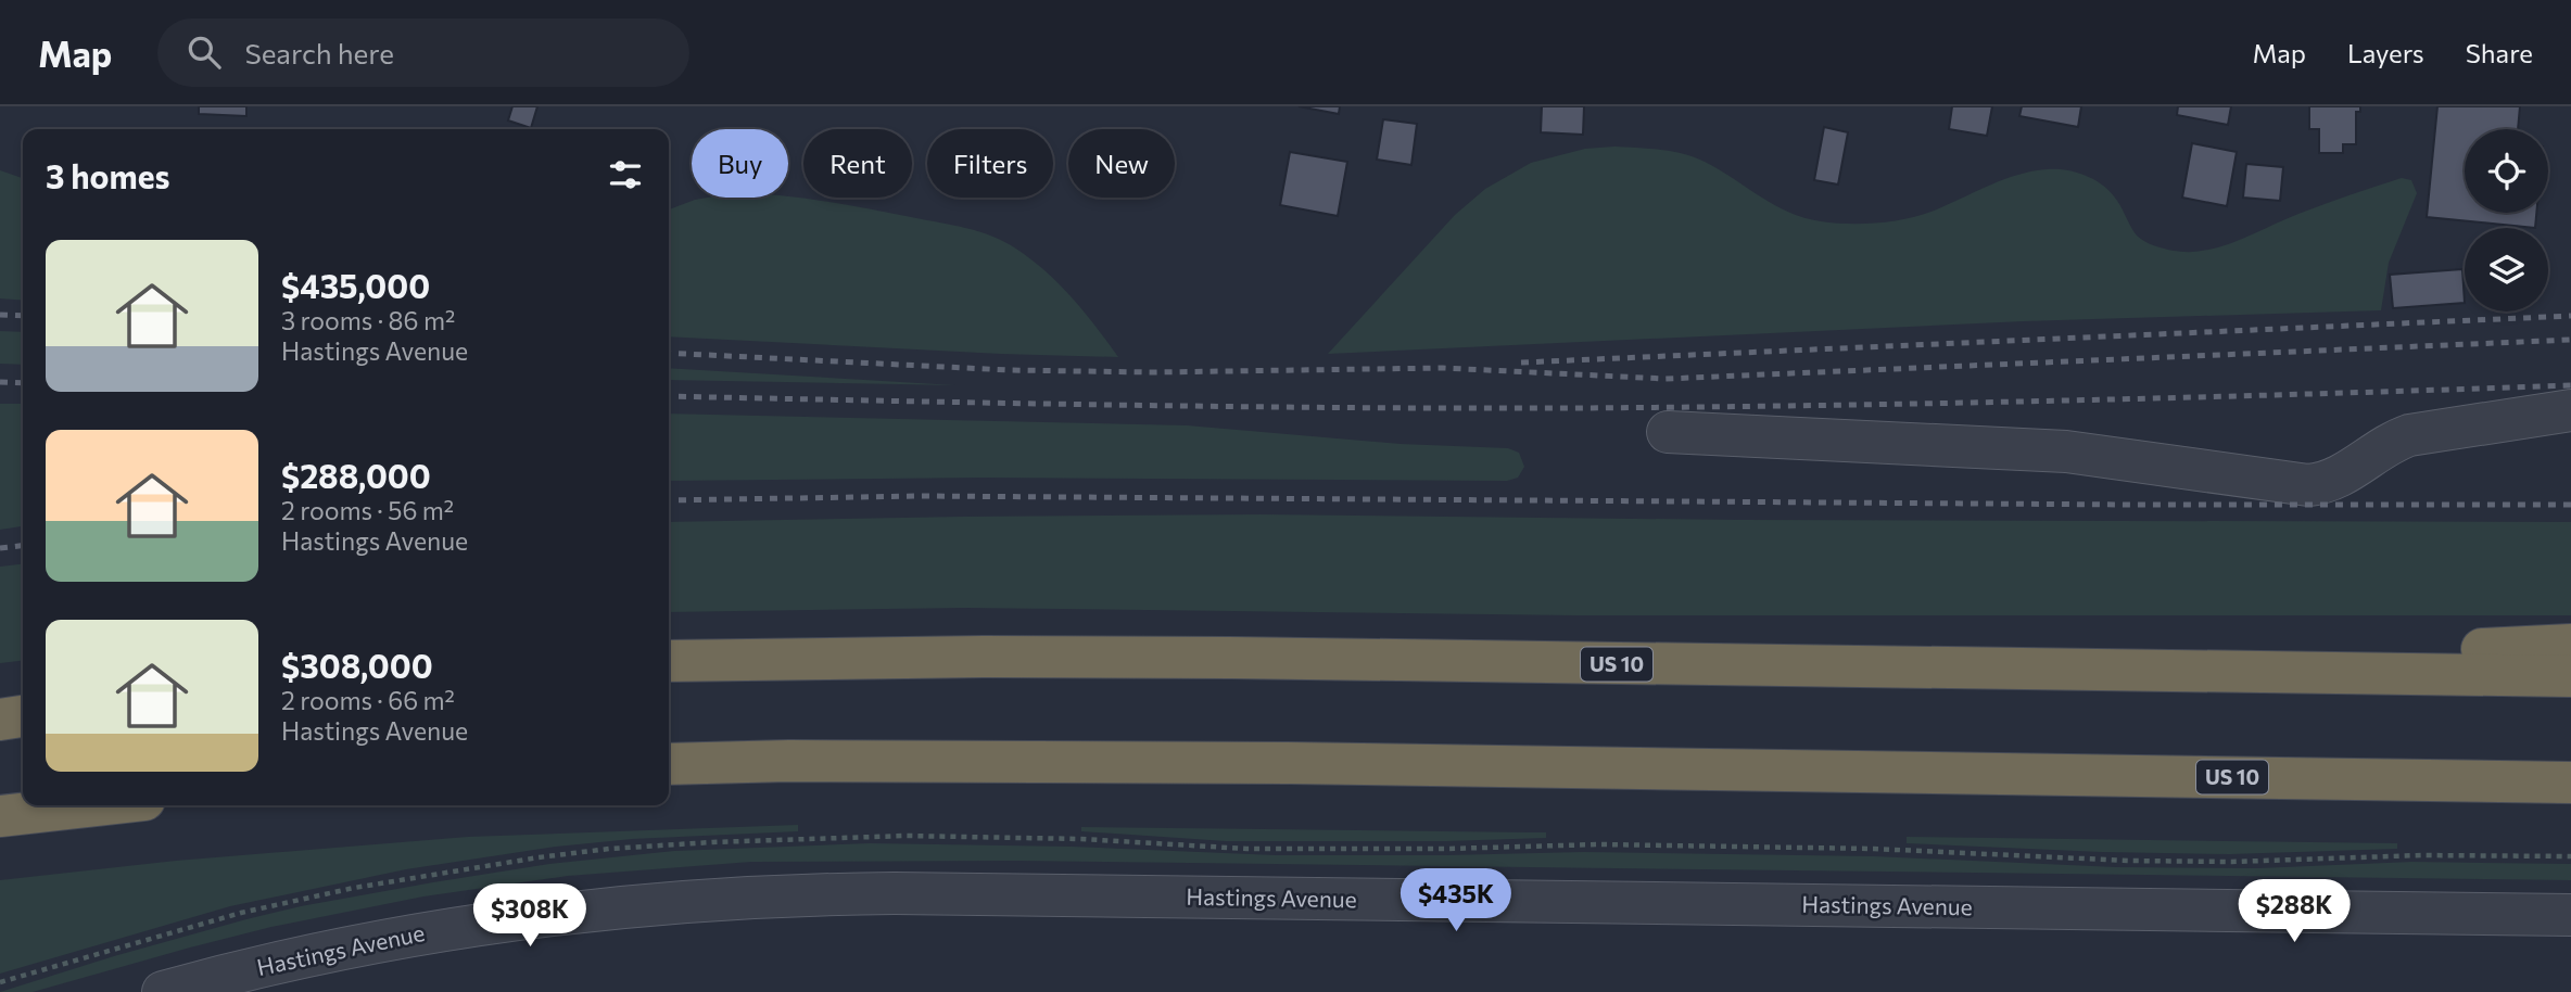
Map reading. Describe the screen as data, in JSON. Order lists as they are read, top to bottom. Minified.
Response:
{"streets":{"highway":["US 10"],"street":["Hastings Avenue"]},"page":{"header":"Map","search":"Search here","nav":["Map","Layers","Share"],"chip":["Buy","Rent","Filters","New"],"heading":"3 homes","list":[{"name":"$435,000","note":"3 rooms · 86 m² · Hastings Avenue"},{"name":"$288,000","note":"2 rooms · 56 m² · Hastings Avenue"},{"name":"$308,000","note":"2 rooms · 66 m² · Hastings Avenue"}],"price":["$435K","$288K","$308K"]}}
